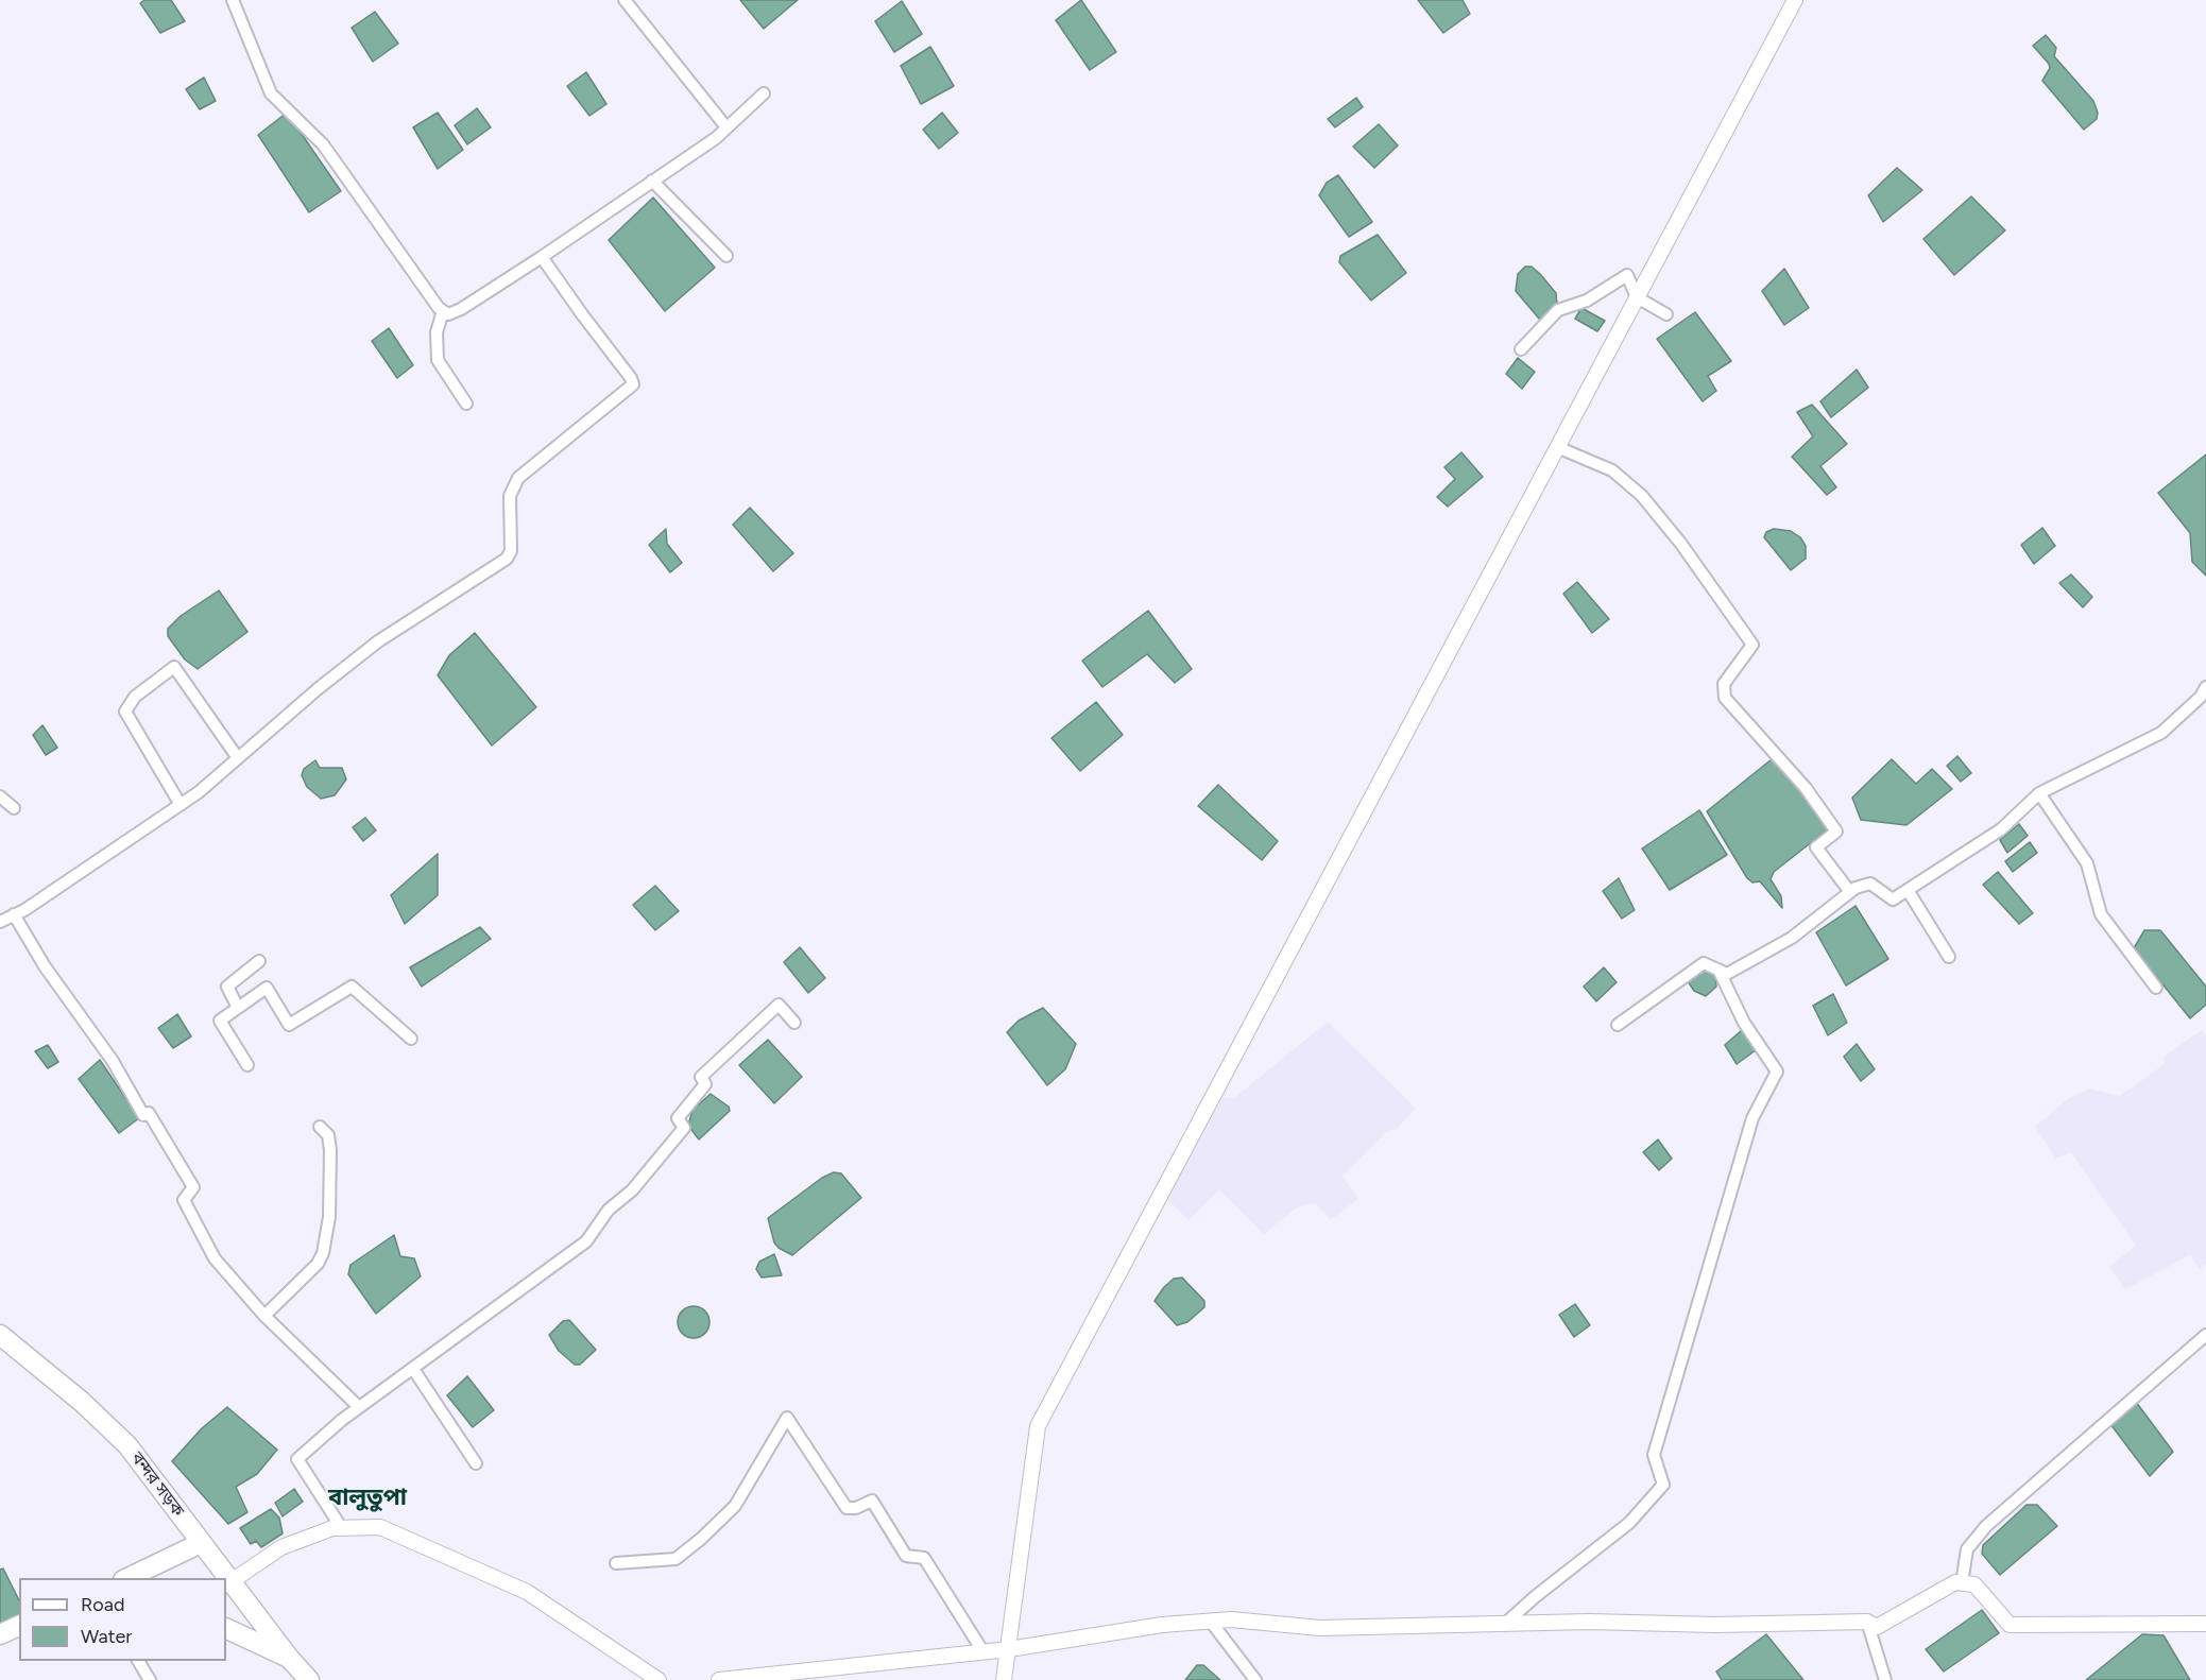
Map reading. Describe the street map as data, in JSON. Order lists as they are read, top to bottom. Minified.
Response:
{"streets":{"highway":["বন্দর সড়ক"]},"districts":["বালুতুপা"],"legend":["Road","Water"]}
